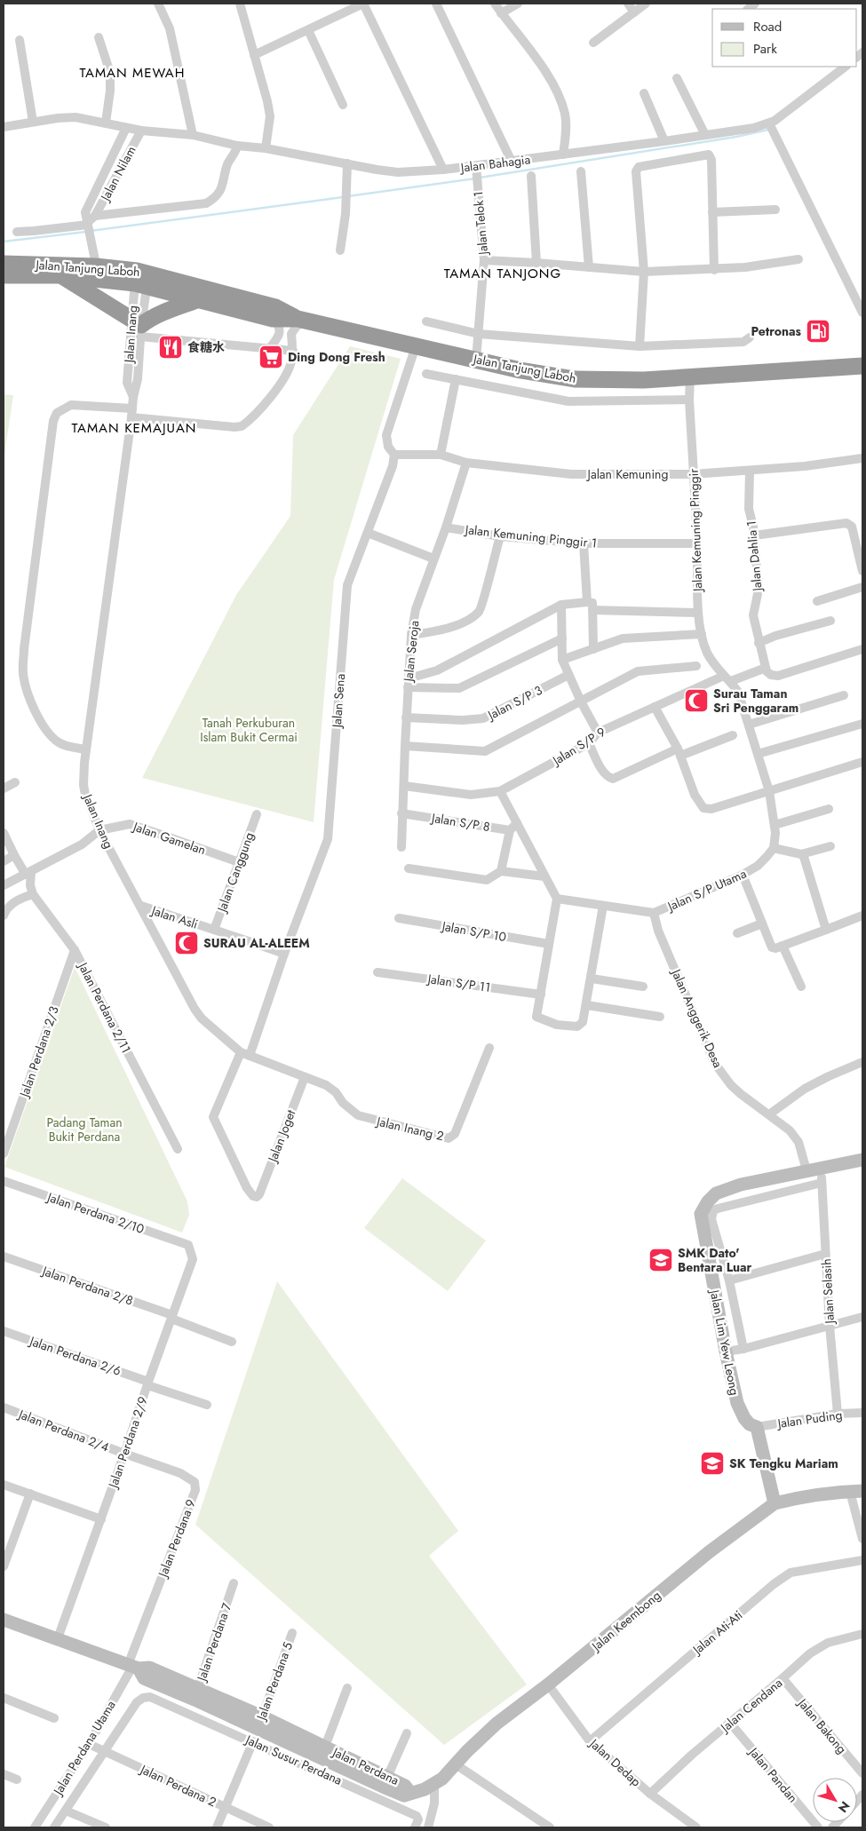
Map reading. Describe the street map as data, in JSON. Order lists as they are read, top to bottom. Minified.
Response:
{"streets":{"highway":["Jalan Tanjung Laboh"],"street":["Jalan Bahagia","Jalan Nilam","Jalan Telok 1","Jalan Inang","Jalan Kemuning","Jalan Kemuning Pinggir","Jalan Kemuning Pinggir 1","Jalan Dahlia 1","Jalan Seroja","Jalan Sena","Jalan S/P 3","Jalan S/P 9","Jalan S/P 8","Jalan Gamelan","Jalan Canggung","Jalan S/P Utama","Jalan Asli","Jalan S/P 10","Jalan S/P 11","Jalan Perdana 2/11","Jalan Anggerik Desa","Jalan Perdana 2/3","Jalan Inang 2","Jalan Joget","Jalan Perdana 2/10","Jalan Perdana 2/8","Jalan Selasih","Jalan Lim Yew Leong","Jalan Perdana 2/6","Jalan Puding","Jalan Perdana 2/4","Jalan Perdana 2/9","Jalan Perdana 9","Jalan Keembong","Jalan Ati-Ati","Jalan Perdana 7","Jalan Perdana 5","Jalan Cendana","Jalan Bakong","Jalan Perdana Utama","Jalan Susur Perdana","Jalan Dedap","Jalan Perdana","Jalan Pandan","Jalan Perdana 2"]},"crossings":[["Jalan Bahagia","Jalan Nilam"],["Jalan Bahagia","Jalan Telok 1"],["Jalan Telok 1","Jalan Tanjung Laboh"],["Jalan Tanjung Laboh","Jalan Inang"],["Jalan Tanjung Laboh","Jalan Kemuning Pinggir"],["Jalan Inang","Jalan Sena"],["Jalan Inang","Jalan Gamelan"],["Jalan Inang","Jalan Asli"],["Jalan Inang","Jalan Inang 2"],["Jalan Inang","Jalan Joget"],["Jalan Kemuning","Jalan Kemuning Pinggir"],["Jalan Kemuning","Jalan Dahlia 1"],["Jalan Kemuning","Jalan Seroja"],["Jalan Kemuning","Jalan Sena"],["Jalan Kemuning Pinggir","Jalan Kemuning Pinggir 1"],["Jalan Kemuning Pinggir","Jalan S/P 9"],["Jalan Kemuning Pinggir 1","Jalan Seroja"],["Jalan Dahlia 1","Jalan S/P 9"],["Jalan Seroja","Jalan S/P 3"],["Jalan Seroja","Jalan S/P 9"],["Jalan Seroja","Jalan S/P 8"],["Jalan Sena","Jalan Asli"],["Jalan Gamelan","Jalan Canggung"],["Jalan Canggung","Jalan Asli"],["Jalan S/P Utama","Jalan Anggerik Desa"],["Jalan Perdana 2/11","Jalan Perdana 2/3"],["Jalan Anggerik Desa","Jalan Lim Yew Leong"],["Jalan Perdana 2/10","Jalan Perdana 2/9"],["Jalan Perdana 2/8","Jalan Perdana 2/9"],["Jalan Selasih","Jalan Lim Yew Leong"],["Jalan Selasih","Jalan Puding"],["Jalan Lim Yew Leong","Jalan Puding"],["Jalan Perdana 2/6","Jalan Perdana 2/9"],["Jalan Perdana 2/4","Jalan Perdana 2/9"],["Jalan Perdana 2/4","Jalan Perdana 9"],["Jalan Perdana 2/9","Jalan Perdana 9"],["Jalan Perdana 2/9","Jalan Perdana"],["Jalan Perdana 9","Jalan Perdana Utama"],["Jalan Perdana 9","Jalan Perdana"],["Jalan Keembong","Jalan Dedap"],["Jalan Keembong","Jalan Perdana"],["Jalan Ati-Ati","Jalan Dedap"],["Jalan Perdana 7","Jalan Perdana"],["Jalan Perdana 5","Jalan Perdana"],["Jalan Cendana","Jalan Bakong"],["Jalan Cendana","Jalan Dedap"],["Jalan Cendana","Jalan Pandan"],["Jalan Perdana Utama","Jalan Perdana"],["Jalan Perdana Utama","Jalan Perdana 2"],["Jalan Susur Perdana","Jalan Perdana 2"]],"districts":["TAMAN MEWAH","TAMAN TANJONG","TAMAN KEMAJUAN"],"parks":["Tanah Perkuburan Islam Bukit Cermai","Padang Taman Bukit Perdana"],"places":{"fuel station":["Petronas"],"restaurant":["食糖水"],"supermarket":["Ding Dong Fresh"],"mosque":["Surau Taman Sri Penggaram","SURAU AL-ALEEM"],"school or university":["SMK Dato' Bentara Luar","SK Tengku Mariam"]},"legend":["Road","Park"],"north":"bottom right"}
